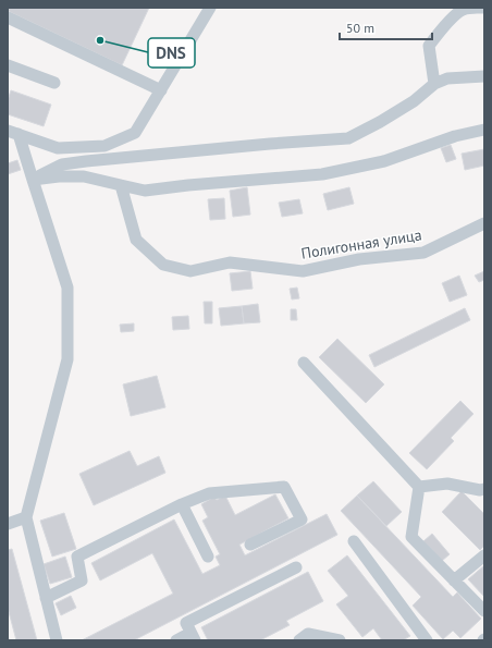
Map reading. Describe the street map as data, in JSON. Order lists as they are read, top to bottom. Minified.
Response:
{"streets":{"street":["Полигонная улица"]},"places":["DNS"],"scale_bar":"50 m"}
